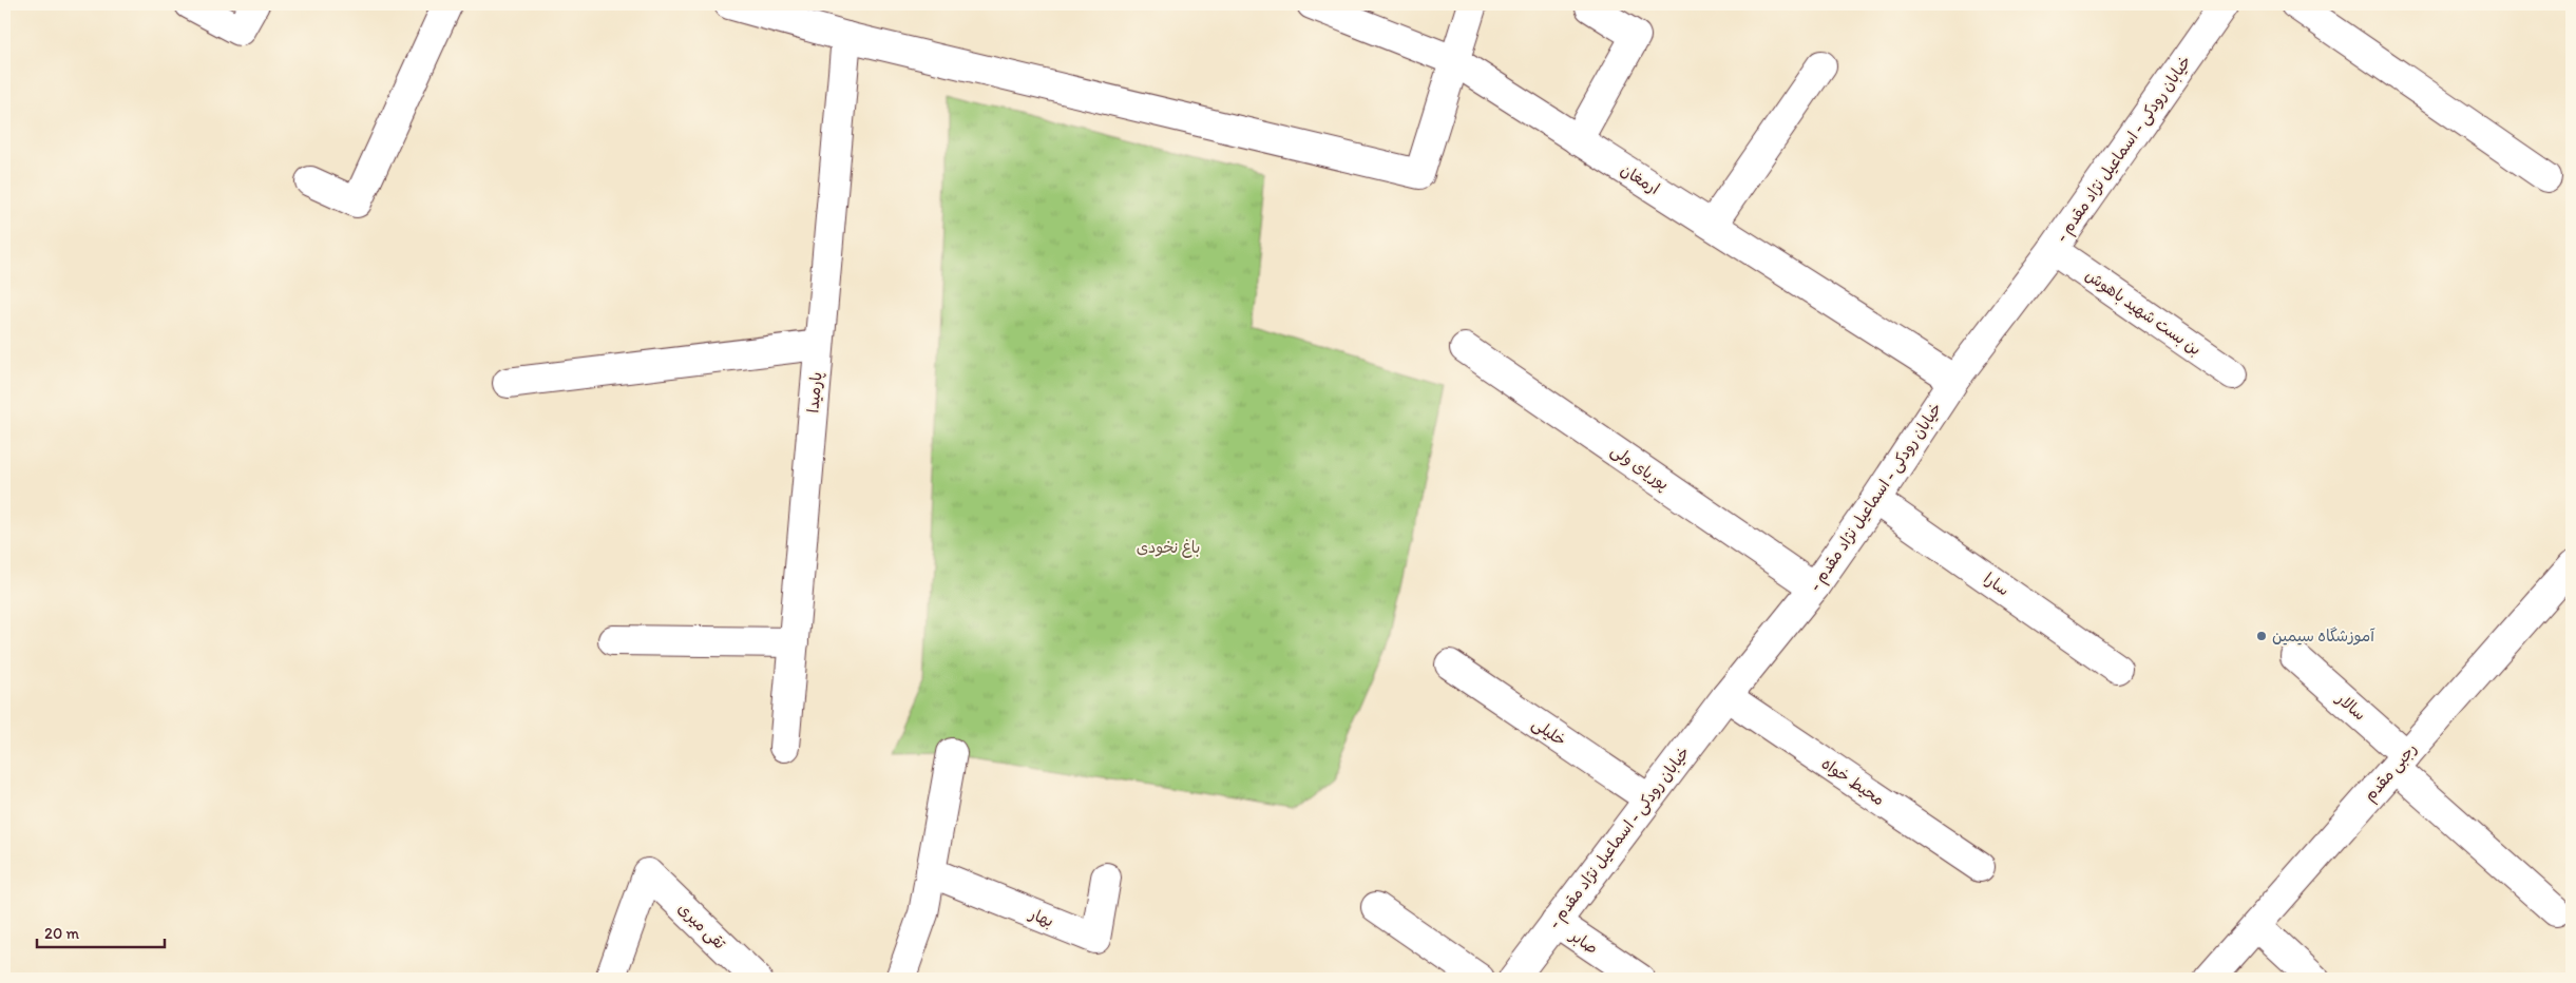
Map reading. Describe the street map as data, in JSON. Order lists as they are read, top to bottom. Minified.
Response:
{"streets":{"street":["- خیابان رودکی - اسماعیل نژاد مقدم","ارمغان","بن بست شهید باهوش","پارمیدا","پوریای ولی","سارا","سالار","خلیلی","رجبی مقدم","محیط خواه","بهار","تقی میری","صابر"]},"crossings":[["- خیابان رودکی - اسماعیل نژاد مقدم","ارمغان"],["- خیابان رودکی - اسماعیل نژاد مقدم","بن بست شهید باهوش"],["- خیابان رودکی - اسماعیل نژاد مقدم","پوریای ولی"],["- خیابان رودکی - اسماعیل نژاد مقدم","سارا"],["- خیابان رودکی - اسماعیل نژاد مقدم","خلیلی"],["- خیابان رودکی - اسماعیل نژاد مقدم","محیط خواه"],["- خیابان رودکی - اسماعیل نژاد مقدم","صابر"],["سالار","رجبی مقدم"]],"parks":["باغ نخودی"],"places":["آموزشگاه سیمین"],"scale_bar":"20 m"}
